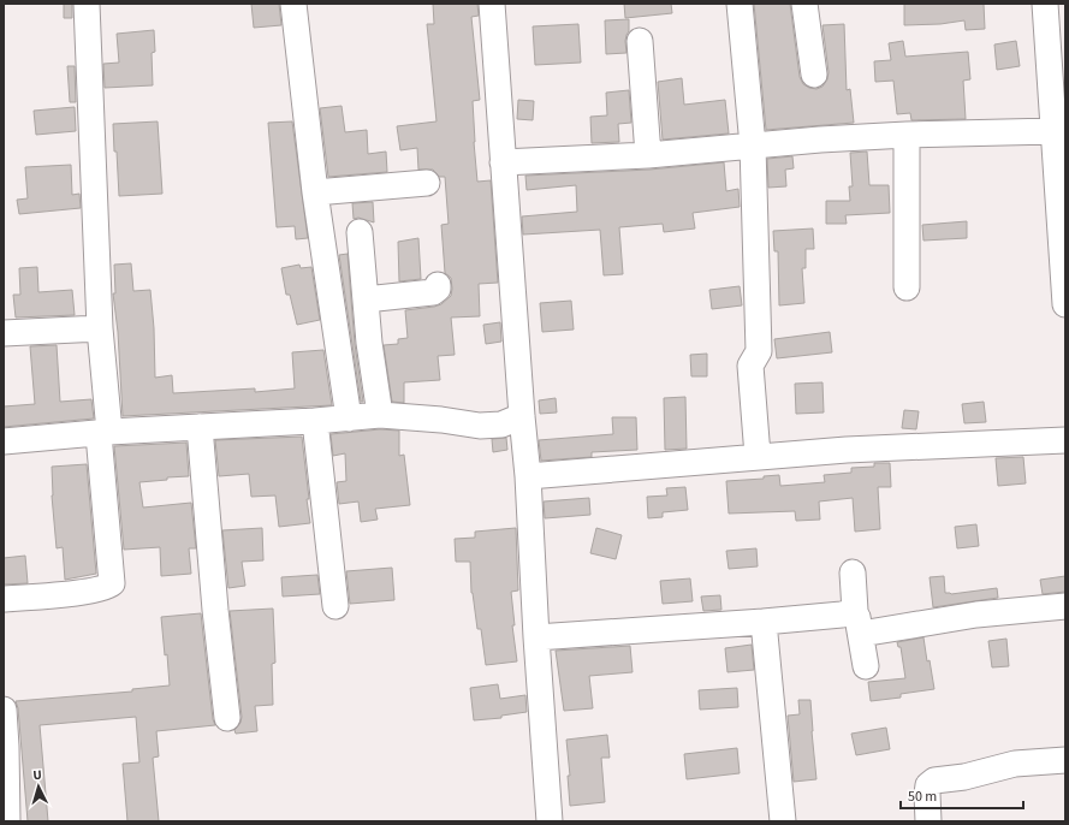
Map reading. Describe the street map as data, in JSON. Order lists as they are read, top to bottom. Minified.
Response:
{"scale_bar":"50 m","north":"top"}
